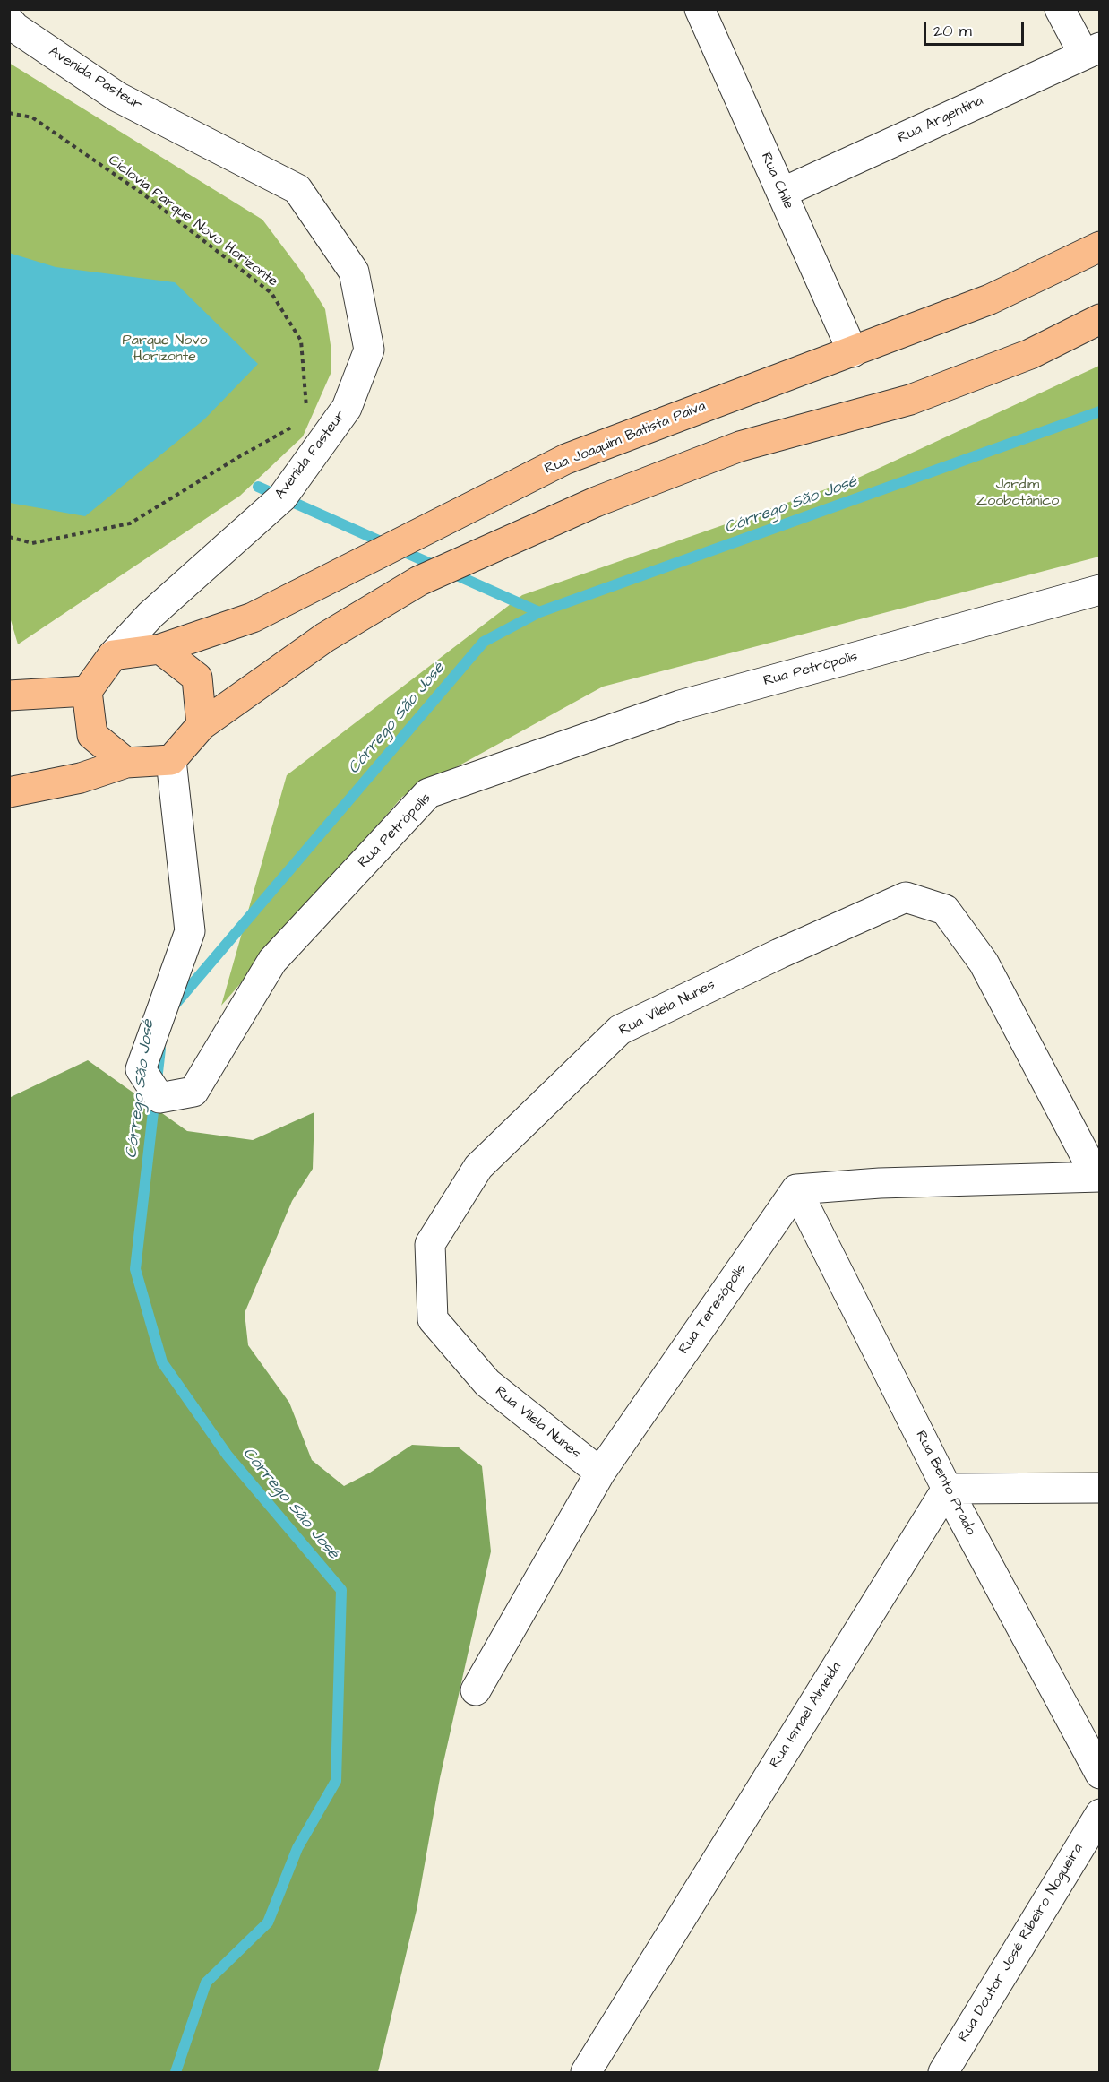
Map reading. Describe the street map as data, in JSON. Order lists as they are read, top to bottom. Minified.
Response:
{"streets":{"main road":["Rua Joaquim Batista Paiva"],"street":["Avenida Pasteur","Rua Argentina","Rua Chile","Rua Petrópolis","Rua Vilela Nunes","Rua Teresópolis","Rua Bento Prado","Rua Ismael Almeida","Rua Doutor José Ribeiro Nogueira"],"path":["Ciclovia Parque Novo Horizonte"]},"crossings":[["Avenida Pasteur","Rua Joaquim Batista Paiva"],["Avenida Pasteur","Rua Petrópolis"],["Rua Argentina","Rua Chile"],["Rua Chile","Rua Joaquim Batista Paiva"],["Rua Joaquim Batista Paiva","Rua Petrópolis"],["Rua Vilela Nunes","Rua Teresópolis"],["Rua Teresópolis","Rua Bento Prado"],["Rua Bento Prado","Rua Ismael Almeida"]],"water":["Córrego São José"],"parks":["Parque Novo Horizonte","Jardim Zoobotânico"],"scale_bar":"20 m"}
